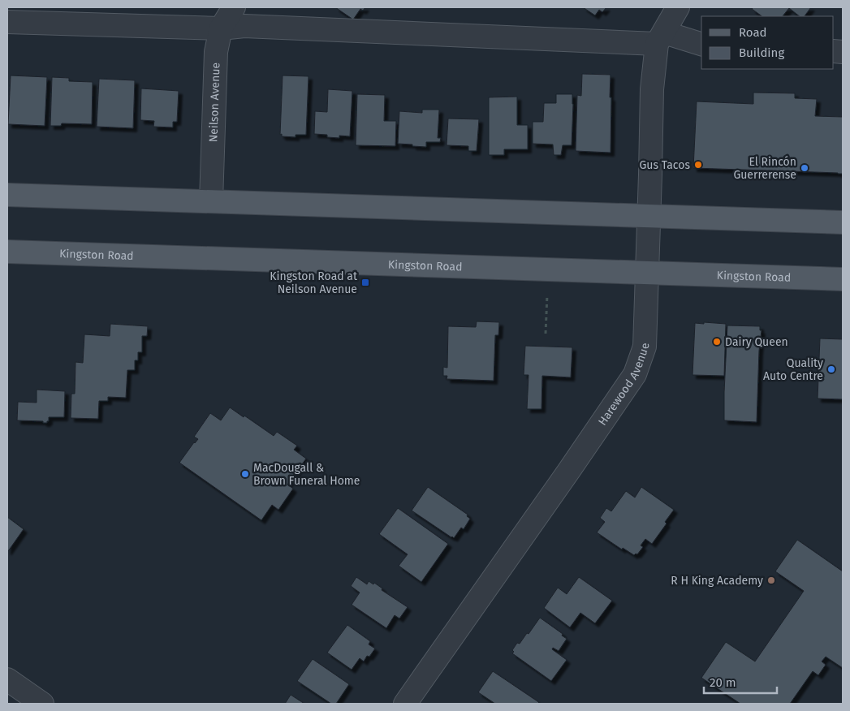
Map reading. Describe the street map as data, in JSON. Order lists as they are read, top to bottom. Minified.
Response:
{"streets":{"main road":["Kingston Road"],"street":["Neilson Avenue","Harewood Avenue"]},"crossings":[["Kingston Road","Harewood Avenue"]],"places":{"other":["Gus Tacos","El Rincón Guerrerense","Dairy Queen","Quality Auto Centre","MacDougall & Brown Funeral Home","R H King Academy"],"transit":["Kingston Road at Neilson Avenue"]},"legend":["Road","Building"],"scale_bar":"20 m"}
